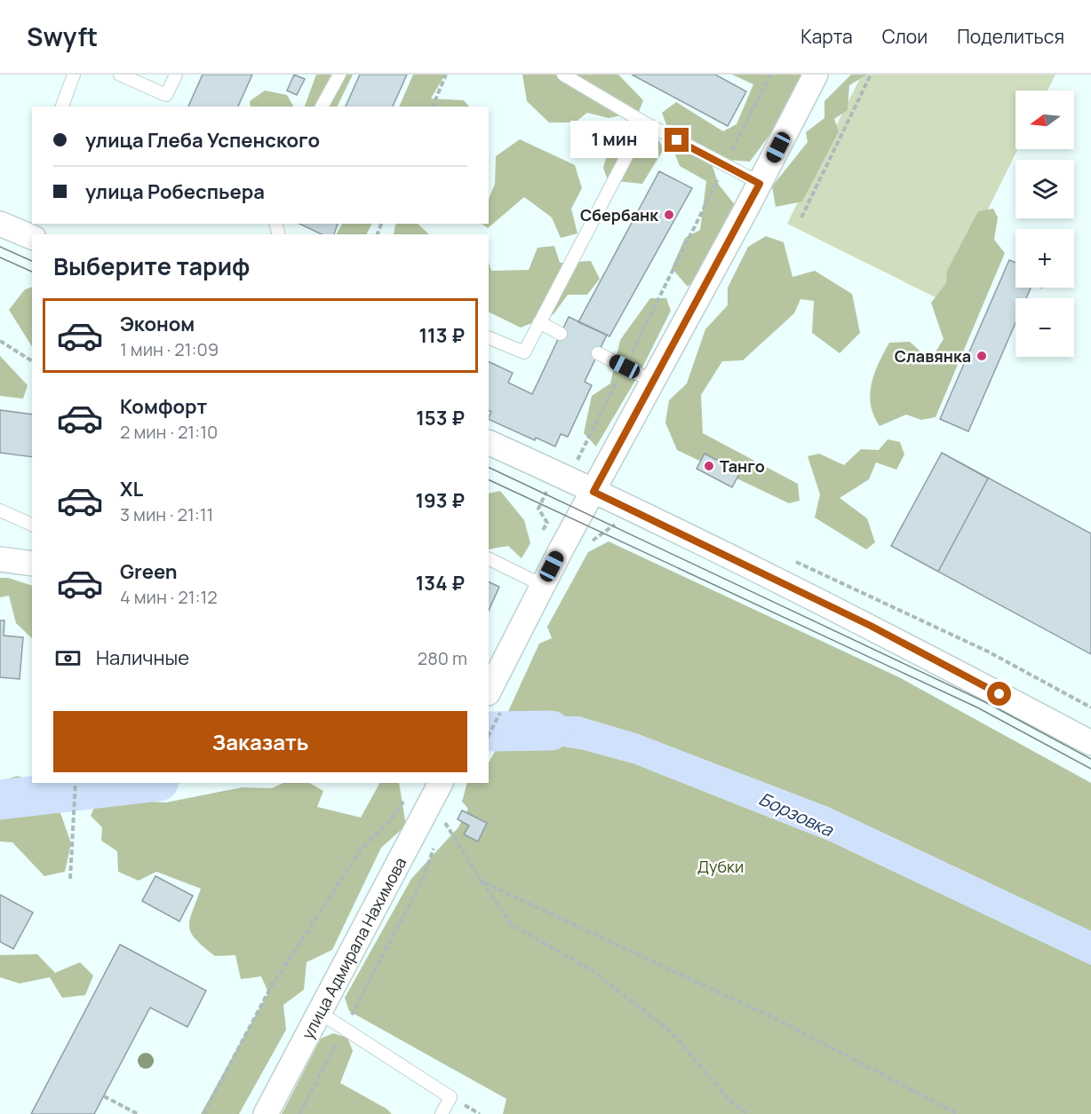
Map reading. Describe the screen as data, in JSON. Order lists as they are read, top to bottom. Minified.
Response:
{"streets":{"street":["улица Адмирала Нахимова"]},"water":["Борзовка"],"parks":["Дубки"],"places":["Сбербанк","Славянка","Танго"],"north":"left","page":{"header":"Swyft","nav":["Карта","Слои","Поделиться"],"map_buttons":["+","−"],"banner":["улица Глеба Успенского","улица Робеспьера"],"bubble":"1 мин","heading":"Выберите тариф","list":[{"name":"Эконом","note":"1 мин · 21:09","value":"113 ₽"},{"name":"Комфорт","note":"2 мин · 21:10","value":"153 ₽"},{"name":"XL","note":"3 мин · 21:11","value":"193 ₽"},{"name":"Green","note":"4 мин · 21:12","value":"134 ₽"}],"pay":["Наличные","280 m"],"buttons":"Заказать"}}
